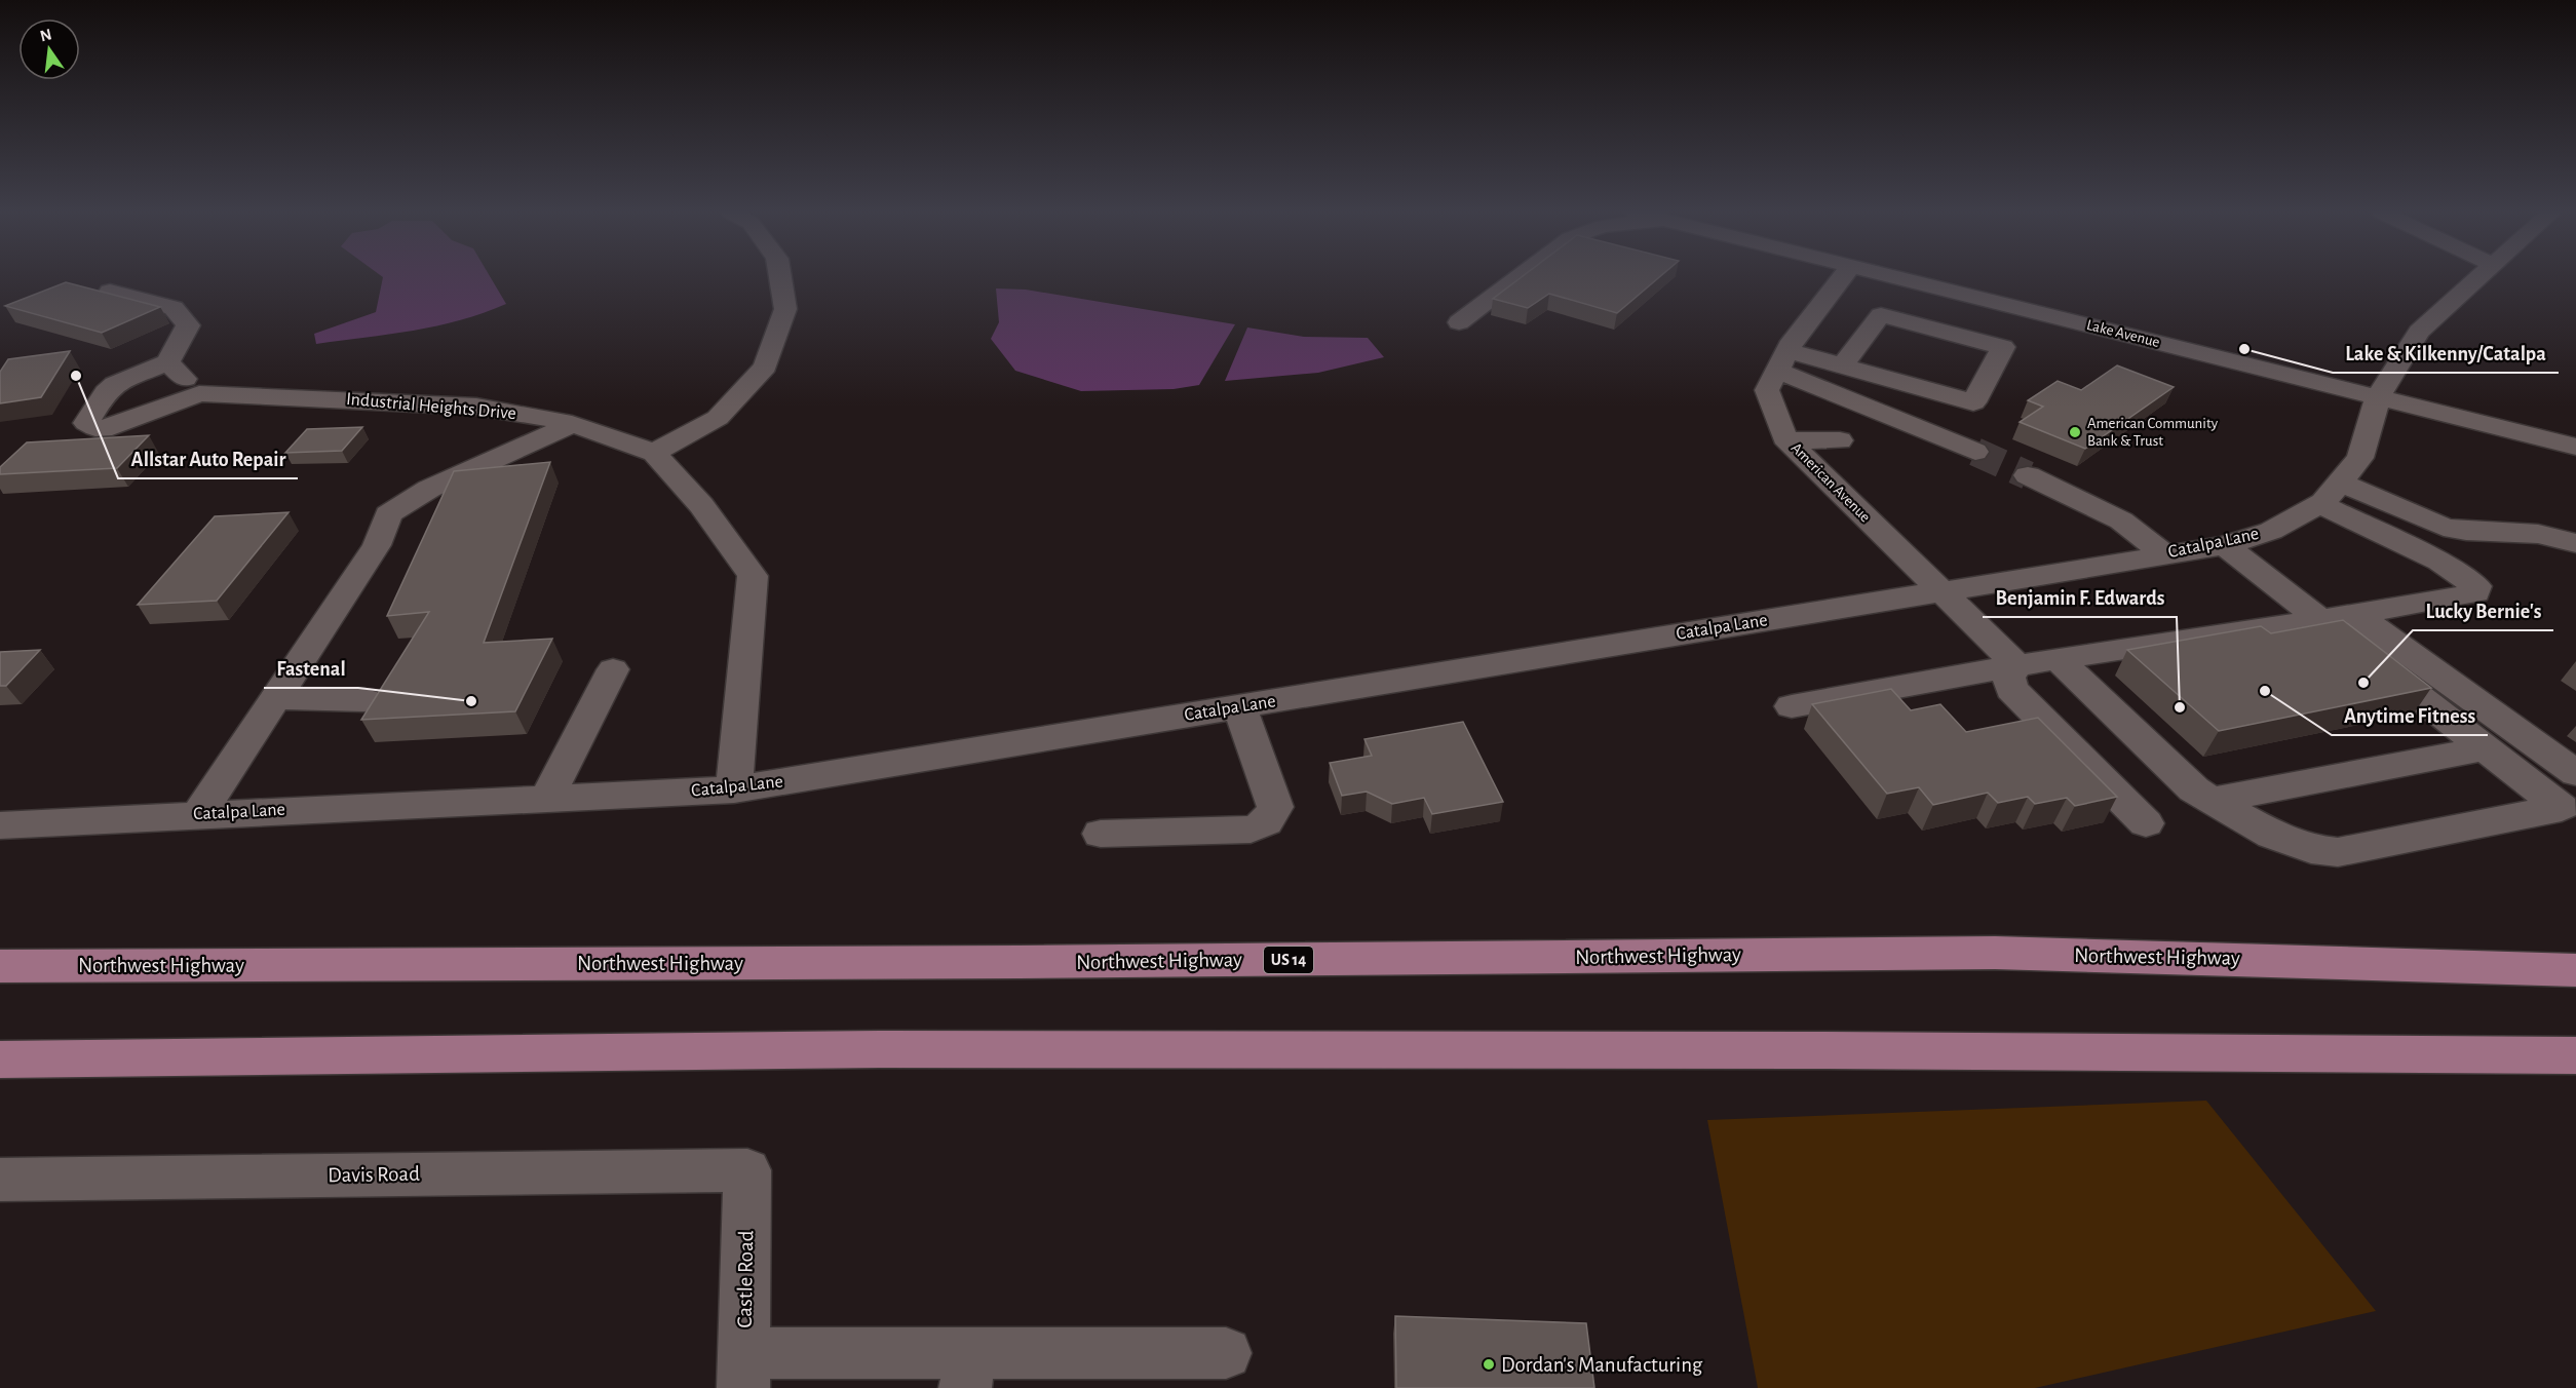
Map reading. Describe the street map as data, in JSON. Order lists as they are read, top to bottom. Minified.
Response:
{"streets":{"main road":["Northwest Highway","US 14"],"street":["Lake Avenue","Industrial Heights Drive","American Avenue","Catalpa Lane","Davis Road","Castle Road"]},"crossings":[["Lake Avenue","Catalpa Lane"],["Industrial Heights Drive","Catalpa Lane"],["American Avenue","Catalpa Lane"],["Davis Road","Castle Road"]],"places":["Lake & Kilkenny/Catalpa","Allstar Auto Repair","American Community Bank & Trust","Lucky Bernie's","Anytime Fitness","Fastenal","Benjamin F. Edwards","Dordan's Manufacturing"],"north":"top"}
